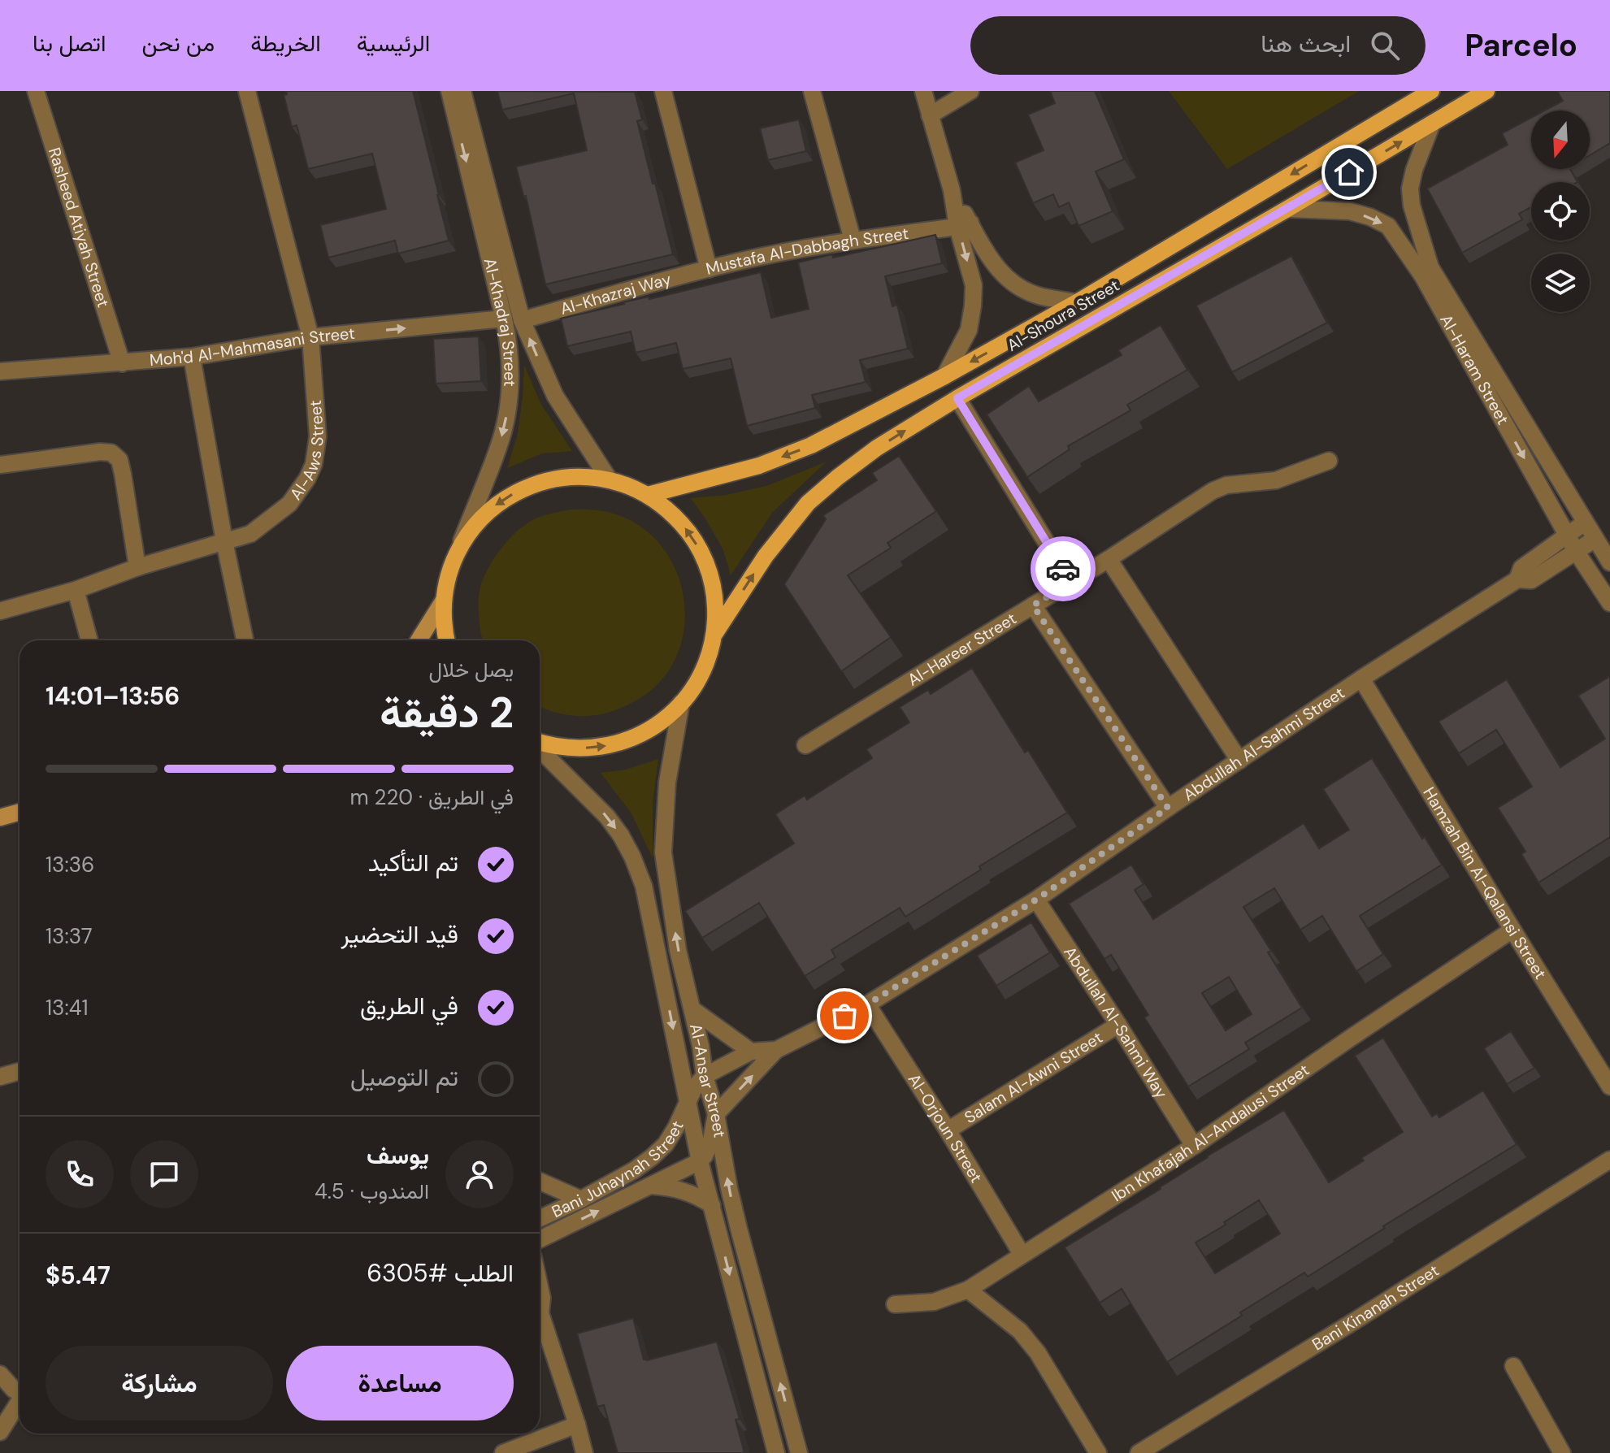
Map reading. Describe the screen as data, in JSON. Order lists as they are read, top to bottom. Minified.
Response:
{"streets":{"main road":["Al-Shoura Street"],"street":["Rasheed Atiyah Street","Mustafa Al-Dabbagh Street","Al-Khazraj Way","Al-Khadraj Street","Moh'd Al-Mahmasani Street","Al-Haram Street","Al-Aws Street","Al-Hareer Street","Abdullah Al-Sahmi Street","Hamzah Bin Al-Qalansi Street","Abdullah Al-Sahmi Way","Salam Al-Awni Street","Al-Ansar Street","Al-Orjoun Street","Ibn Khafajah Al-Andalusi Street","Bani Juhaynah Street","Bani Kinanah Street"]},"crossings":[["Rasheed Atiyah Street","Moh'd Al-Mahmasani Street"],["Mustafa Al-Dabbagh Street","Al-Khazraj Way"],["Al-Khazraj Way","Al-Khadraj Street"],["Al-Shoura Street","Al-Haram Street"],["Al-Khadraj Street","Moh'd Al-Mahmasani Street"],["Moh'd Al-Mahmasani Street","Al-Aws Street"],["Al-Haram Street","Abdullah Al-Sahmi Street"],["Abdullah Al-Sahmi Street","Hamzah Bin Al-Qalansi Street"],["Abdullah Al-Sahmi Street","Abdullah Al-Sahmi Way"],["Abdullah Al-Sahmi Street","Al-Ansar Street"],["Abdullah Al-Sahmi Street","Al-Orjoun Street"],["Abdullah Al-Sahmi Street","Bani Juhaynah Street"],["Hamzah Bin Al-Qalansi Street","Ibn Khafajah Al-Andalusi Street"],["Abdullah Al-Sahmi Way","Salam Al-Awni Street"],["Abdullah Al-Sahmi Way","Ibn Khafajah Al-Andalusi Street"],["Salam Al-Awni Street","Al-Orjoun Street"],["Al-Ansar Street","Bani Juhaynah Street"],["Al-Orjoun Street","Ibn Khafajah Al-Andalusi Street"]],"one_way":["Moh'd Al-Mahmasani Street","Al-Haram Street"],"north":"bottom","page":{"header":"Parcelo","search":"ابحث هنا","nav":["الرئيسية","الخريطة","من نحن","اتصل بنا"],"heading":["2 دقيقة","يصل خلال","13:56–14:01"],"panel":["يوسف","المندوب · 4.5","الطلب #6305","$5.47"],"bar":"في الطريق · 220 m","list":[["تم التأكيد","13:36"],["قيد التحضير","13:37"],["في الطريق","13:41"],"تم التوصيل"],"buttons":["مساعدة","مشاركة"]}}
